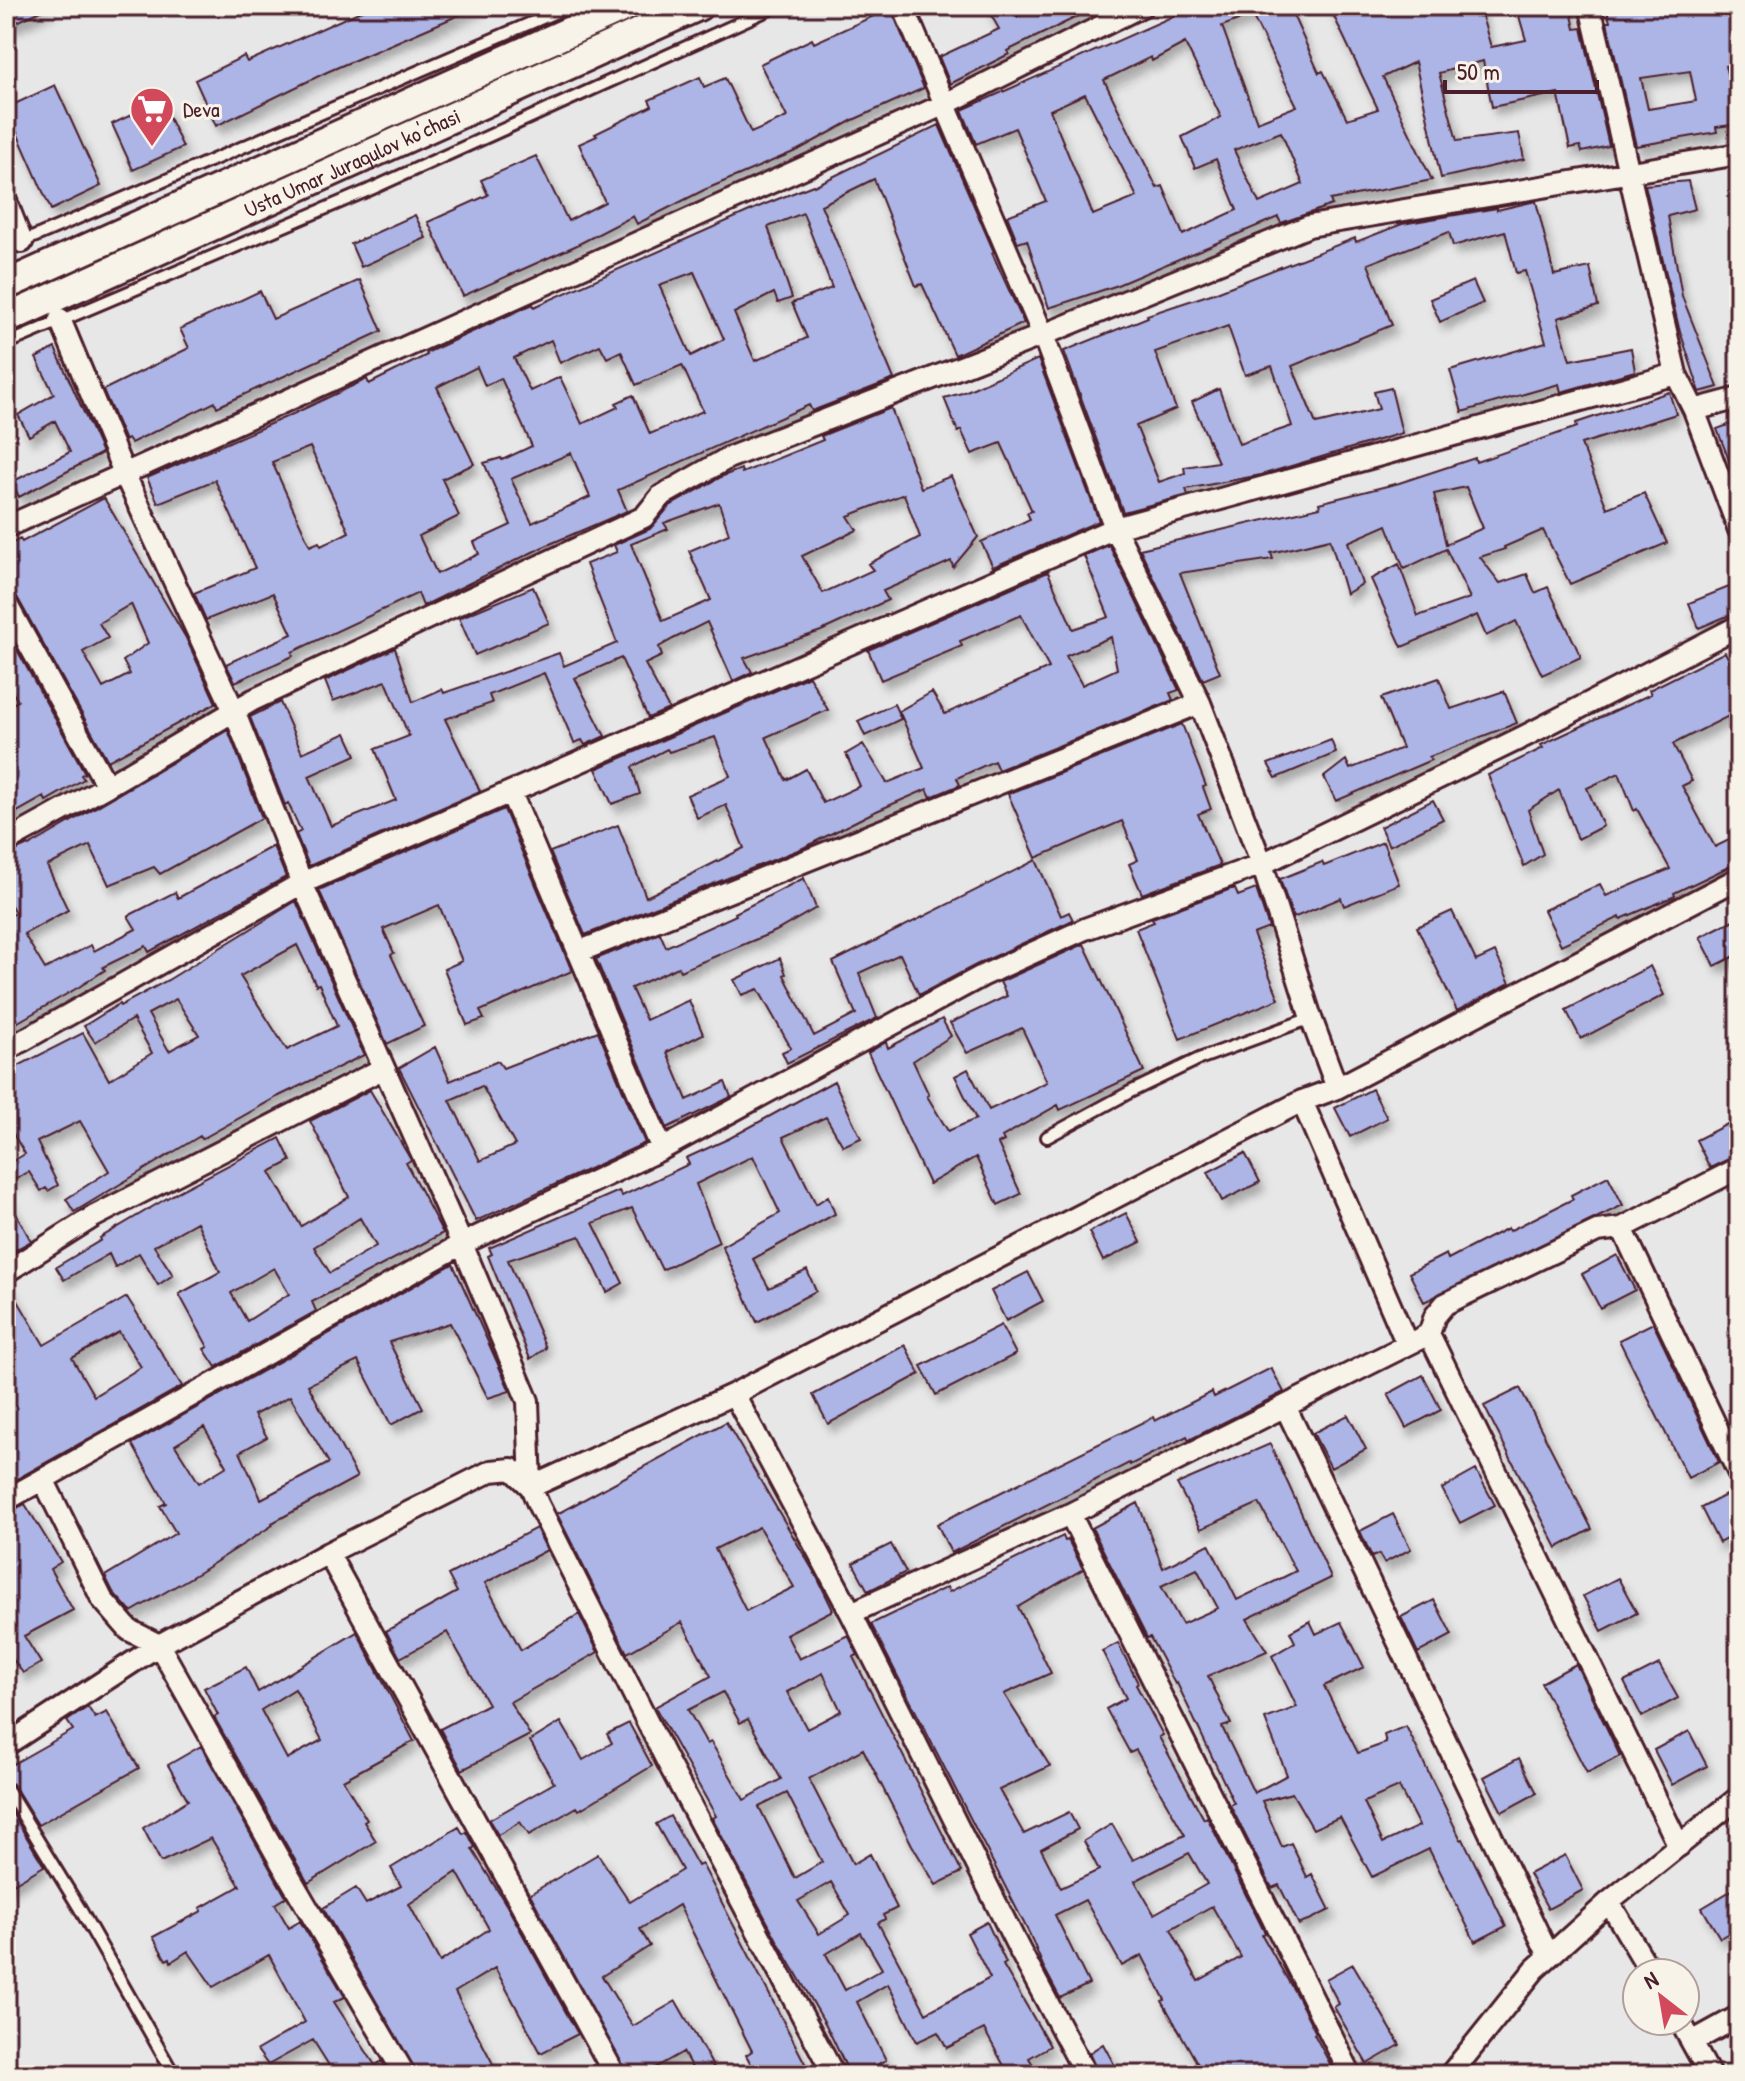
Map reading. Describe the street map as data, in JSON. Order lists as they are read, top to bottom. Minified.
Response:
{"streets":{"main road":["Usta Umar Juraqulov ko'chasi"]},"places":{"supermarket":["Deva"]},"scale_bar":"50 m","north":"top left"}
